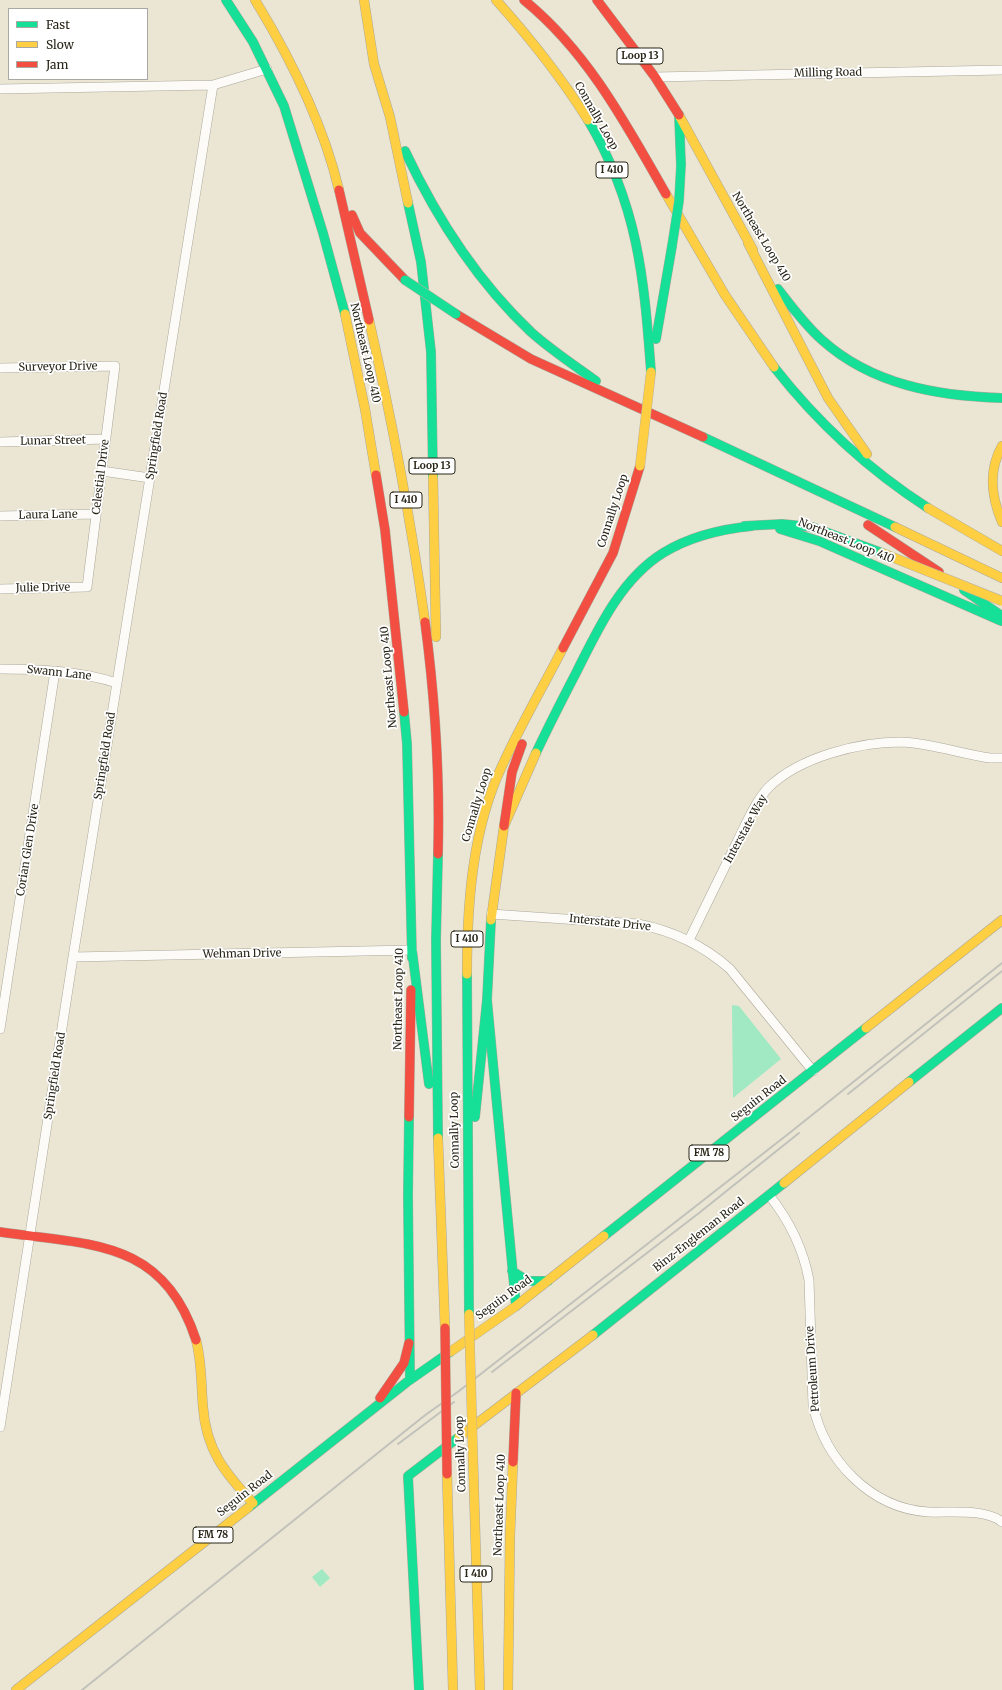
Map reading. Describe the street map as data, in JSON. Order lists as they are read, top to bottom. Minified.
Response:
{"streets":{"main road":["Loop 13","Connally Loop","I 410","Northeast Loop 410","Seguin Road","FM 78","Binz-Engleman Road"],"street":["Milling Road","Surveyor Drive","Springfield Road","Lunar Street","Celestial Drive","Laura Lane","Julie Drive","Swann Lane","Interstate Way","Corian Glen Drive","Interstate Drive","Wehman Drive","Petroleum Drive"]},"crossings":[["Loop 13","Milling Road"],["Loop 13","Connally Loop"],["Loop 13","Northeast Loop 410"],["Northeast Loop 410","Interstate Drive"],["Northeast Loop 410","Wehman Drive"],["Northeast Loop 410","Seguin Road"],["Northeast Loop 410","Binz-Engleman Road"],["Surveyor Drive","Celestial Drive"],["Springfield Road","Swann Lane"],["Springfield Road","Wehman Drive"],["Lunar Street","Celestial Drive"],["Celestial Drive","Laura Lane"],["Celestial Drive","Julie Drive"],["Swann Lane","Corian Glen Drive"],["Interstate Way","Interstate Drive"],["Interstate Drive","Seguin Road"],["Binz-Engleman Road","Petroleum Drive"]],"legend":["Fast","Slow","Jam"]}
